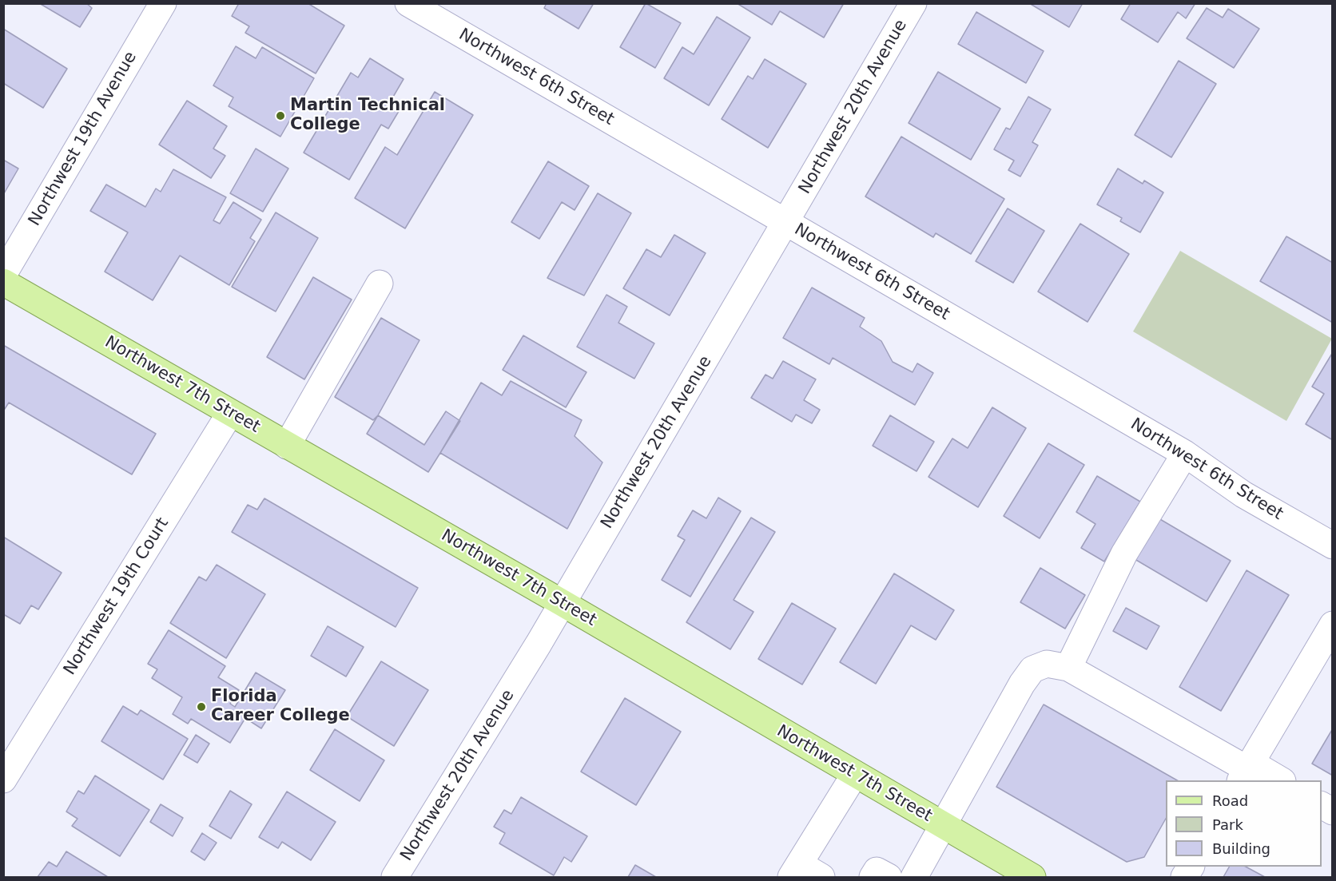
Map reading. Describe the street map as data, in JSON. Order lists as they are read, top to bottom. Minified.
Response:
{"streets":{"main road":["Northwest 7th Street"],"street":["Northwest 6th Street","Northwest 20th Avenue","Northwest 19th Avenue","Northwest 19th Court"]},"crossings":[["Northwest 6th Street","Northwest 20th Avenue"],["Northwest 20th Avenue","Northwest 7th Street"],["Northwest 7th Street","Northwest 19th Court"]],"places":["Martin Technical College","Florida Career College"],"legend":["Road","Park","Building"]}
